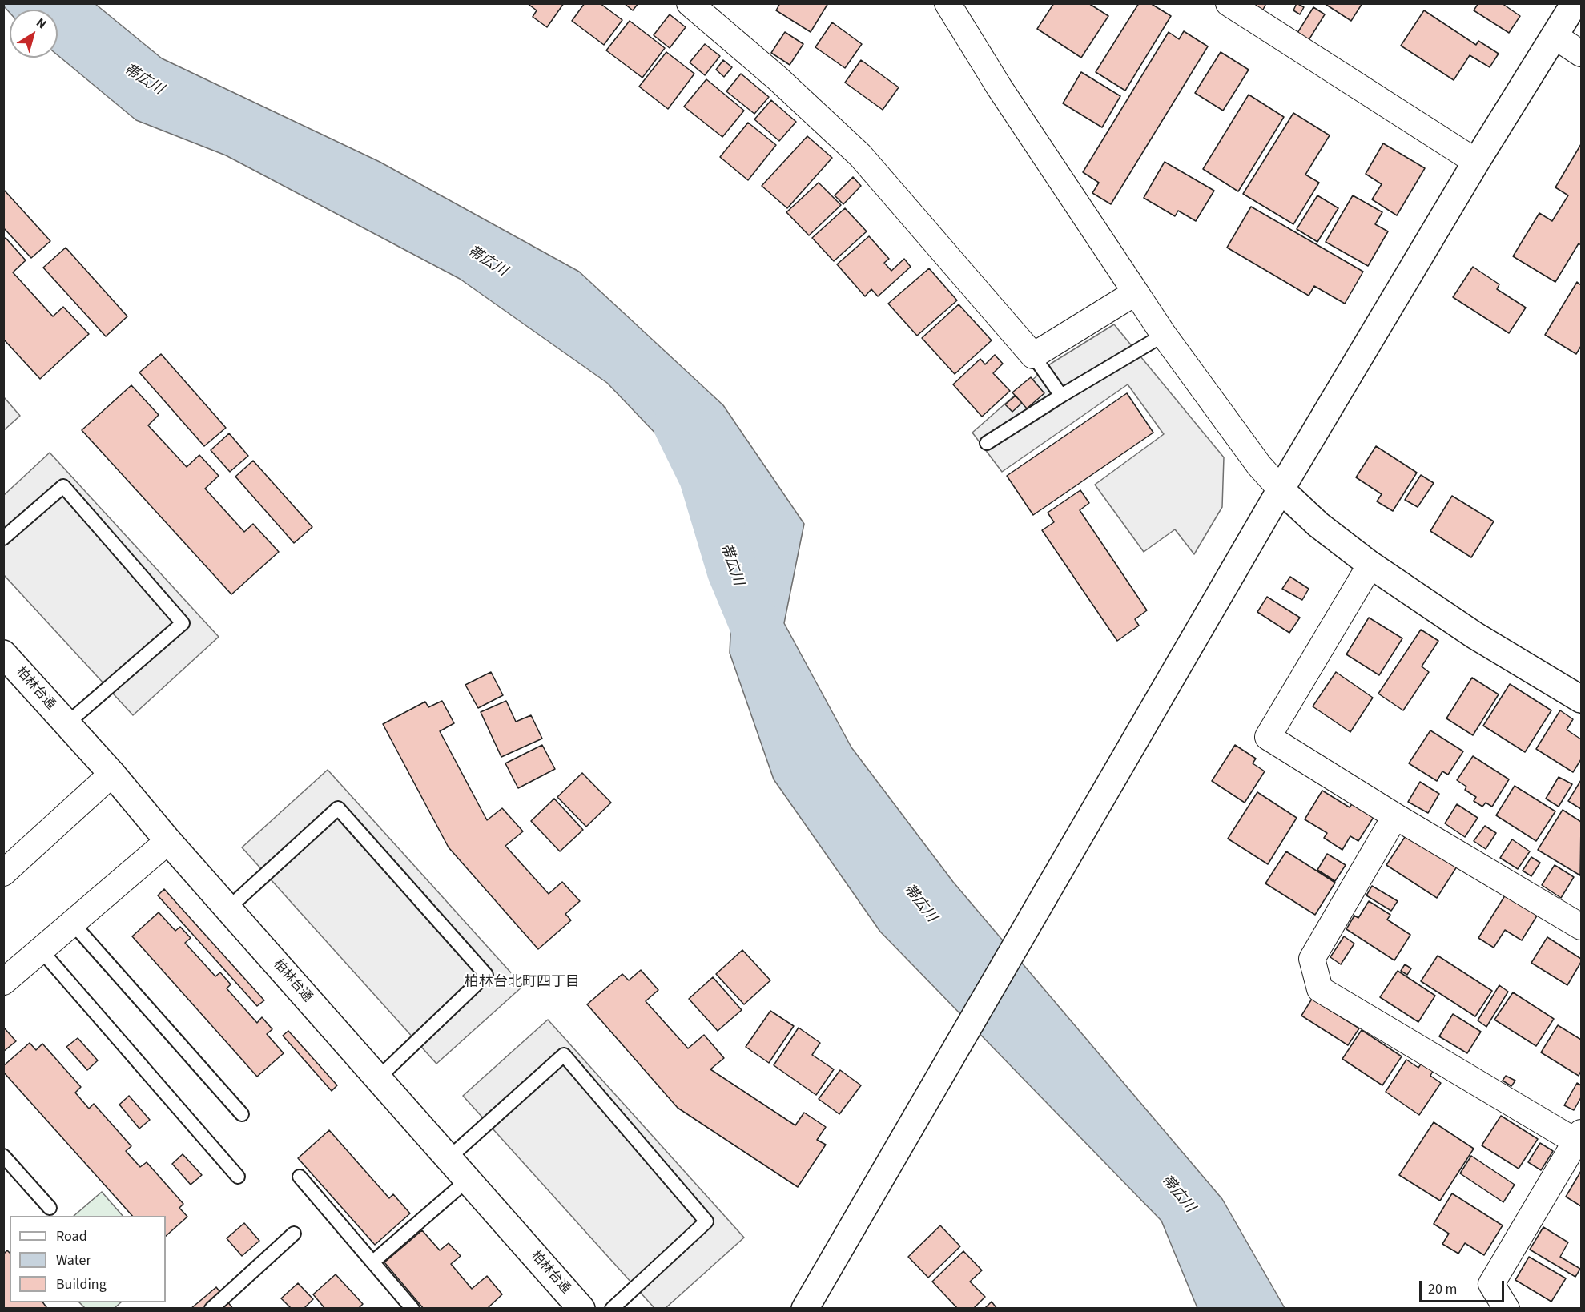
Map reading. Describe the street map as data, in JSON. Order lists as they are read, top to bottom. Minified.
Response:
{"streets":{"street":["柏林台通"]},"districts":["柏林台北町四丁目"],"water":["帯広川"],"legend":["Road","Water","Building"],"scale_bar":"20 m","north":"top right"}
